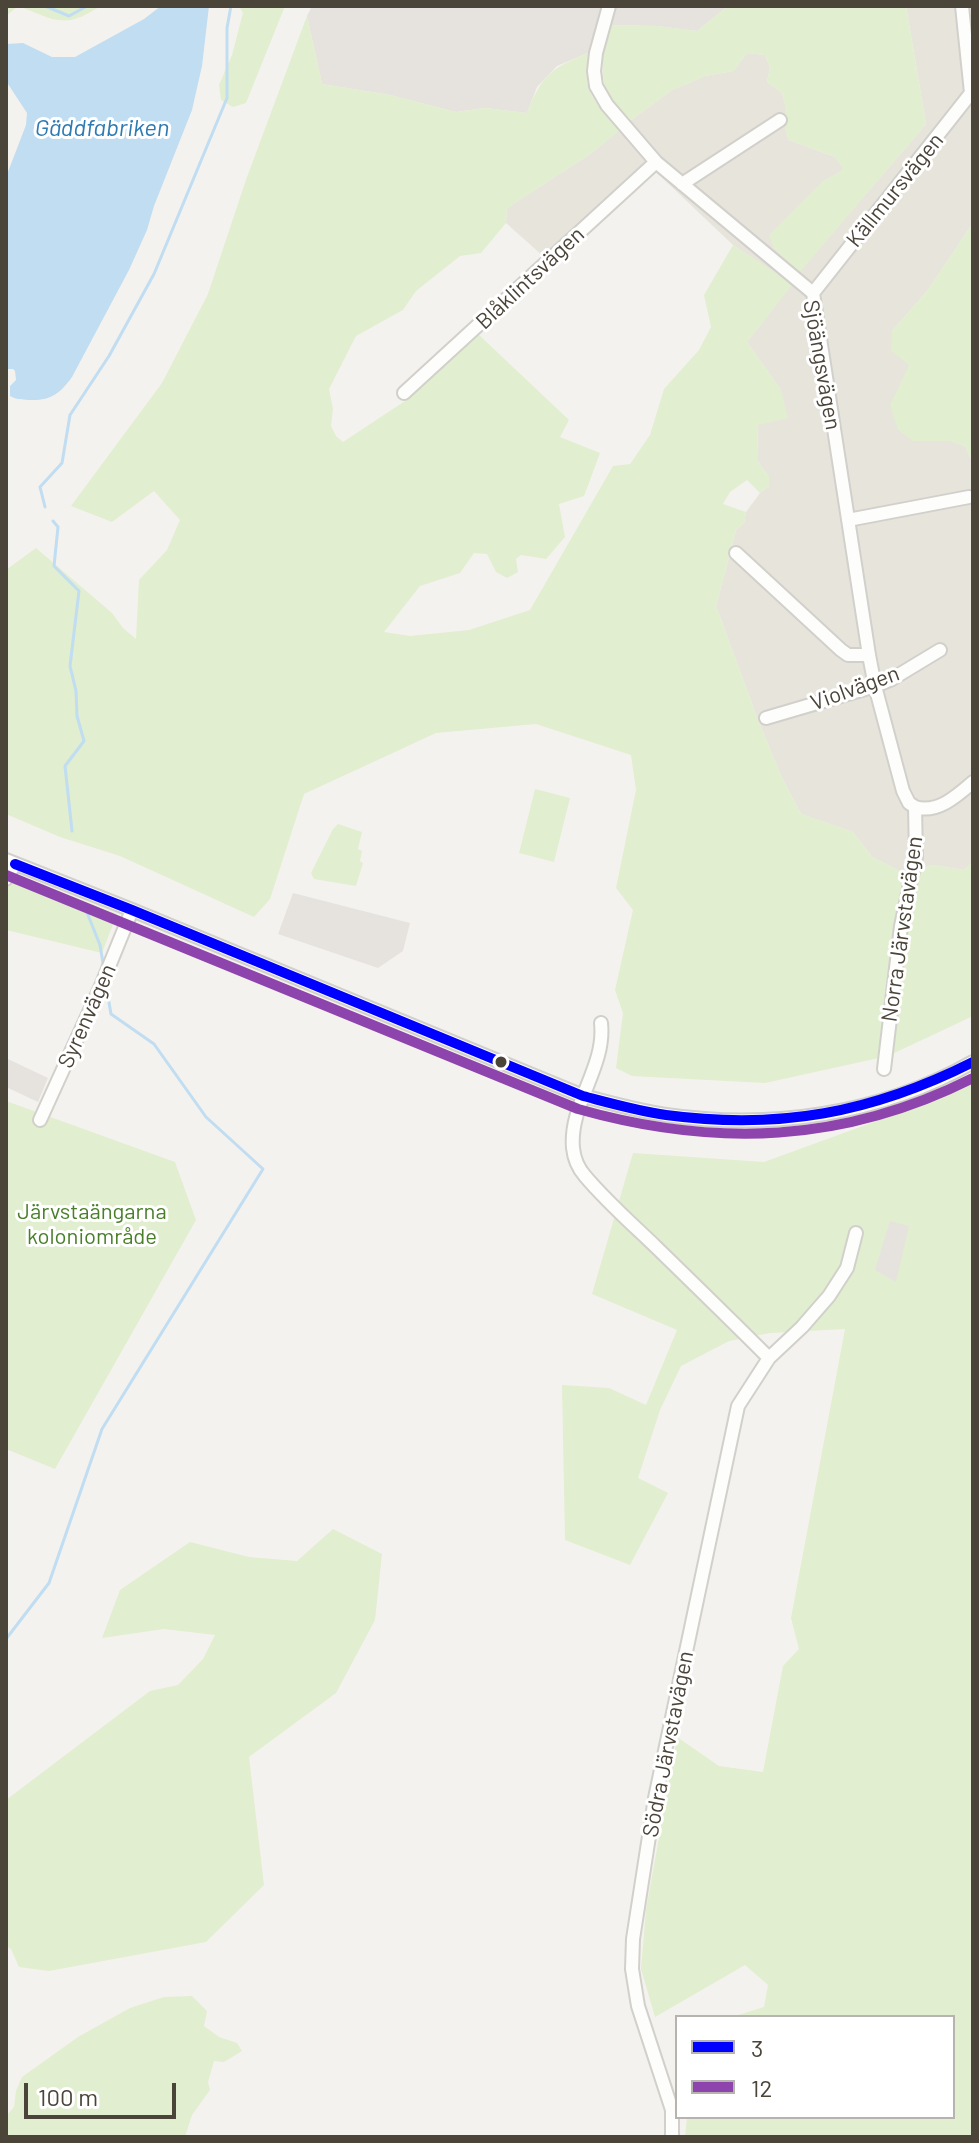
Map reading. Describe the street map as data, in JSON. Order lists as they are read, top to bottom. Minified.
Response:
{"streets":{"street":["Källmursvägen","Blåklintsvägen","Sjöängsvägen","Violvägen","Norra Järvstavägen","Syrenvägen","Södra Järvstavägen"]},"crossings":[["Källmursvägen","Sjöängsvägen"],["Blåklintsvägen","Sjöängsvägen"],["Sjöängsvägen","Violvägen"],["Sjöängsvägen","Norra Järvstavägen"]],"water":["Gäddfabriken"],"parks":["Järvstaängarna koloniområde"],"lines":["transit line 3","transit line 12"],"legend":["3","12"],"scale_bar":"100 m"}
